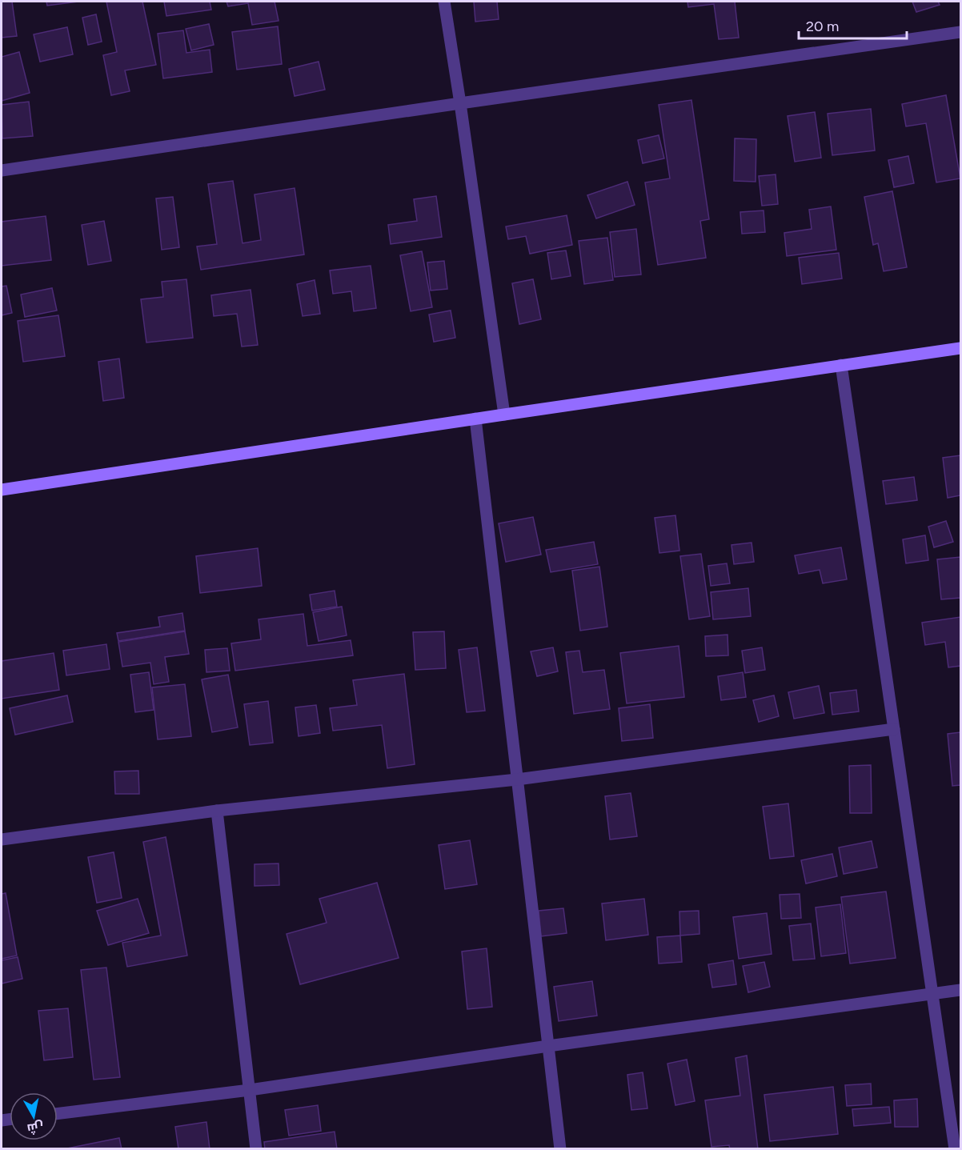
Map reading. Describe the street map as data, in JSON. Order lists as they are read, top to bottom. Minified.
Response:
{"scale_bar":"20 m","north":"bottom"}
